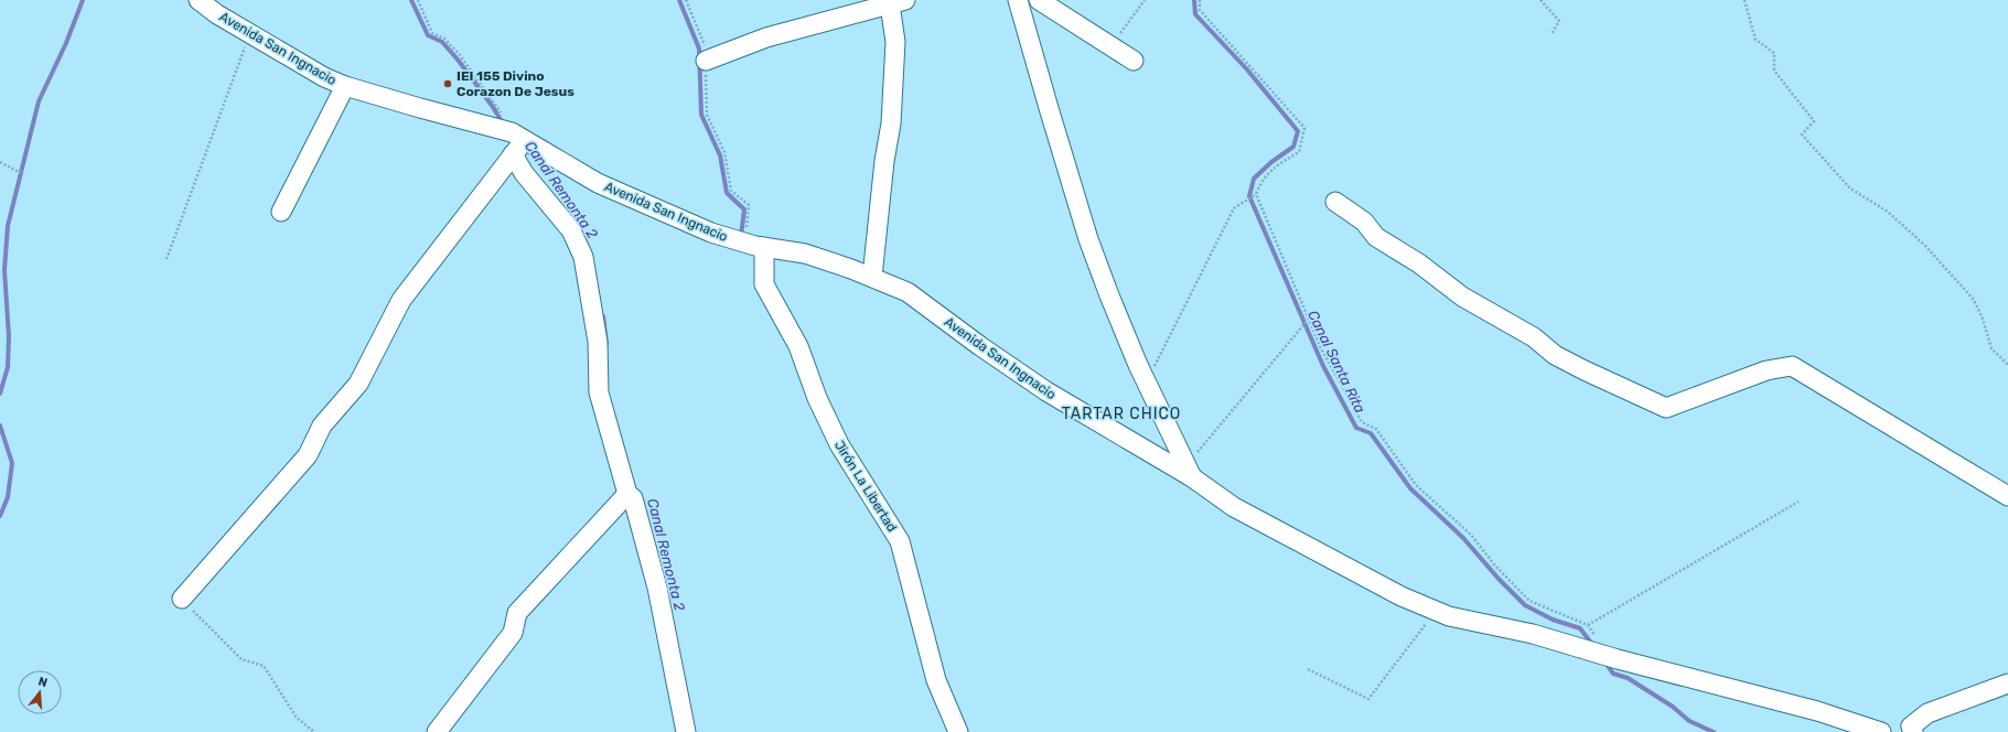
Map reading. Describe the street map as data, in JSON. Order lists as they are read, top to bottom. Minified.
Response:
{"streets":{"street":["Avenida San Ingnacio","Jirón La Libertad"]},"crossings":[["Avenida San Ingnacio","Jirón La Libertad"]],"districts":["TARTAR CHICO"],"water":["Canal Remonta 2","Canal Santa Rita"],"places":["IEI 155 Divino Corazon De Jesus"],"north":"top"}
